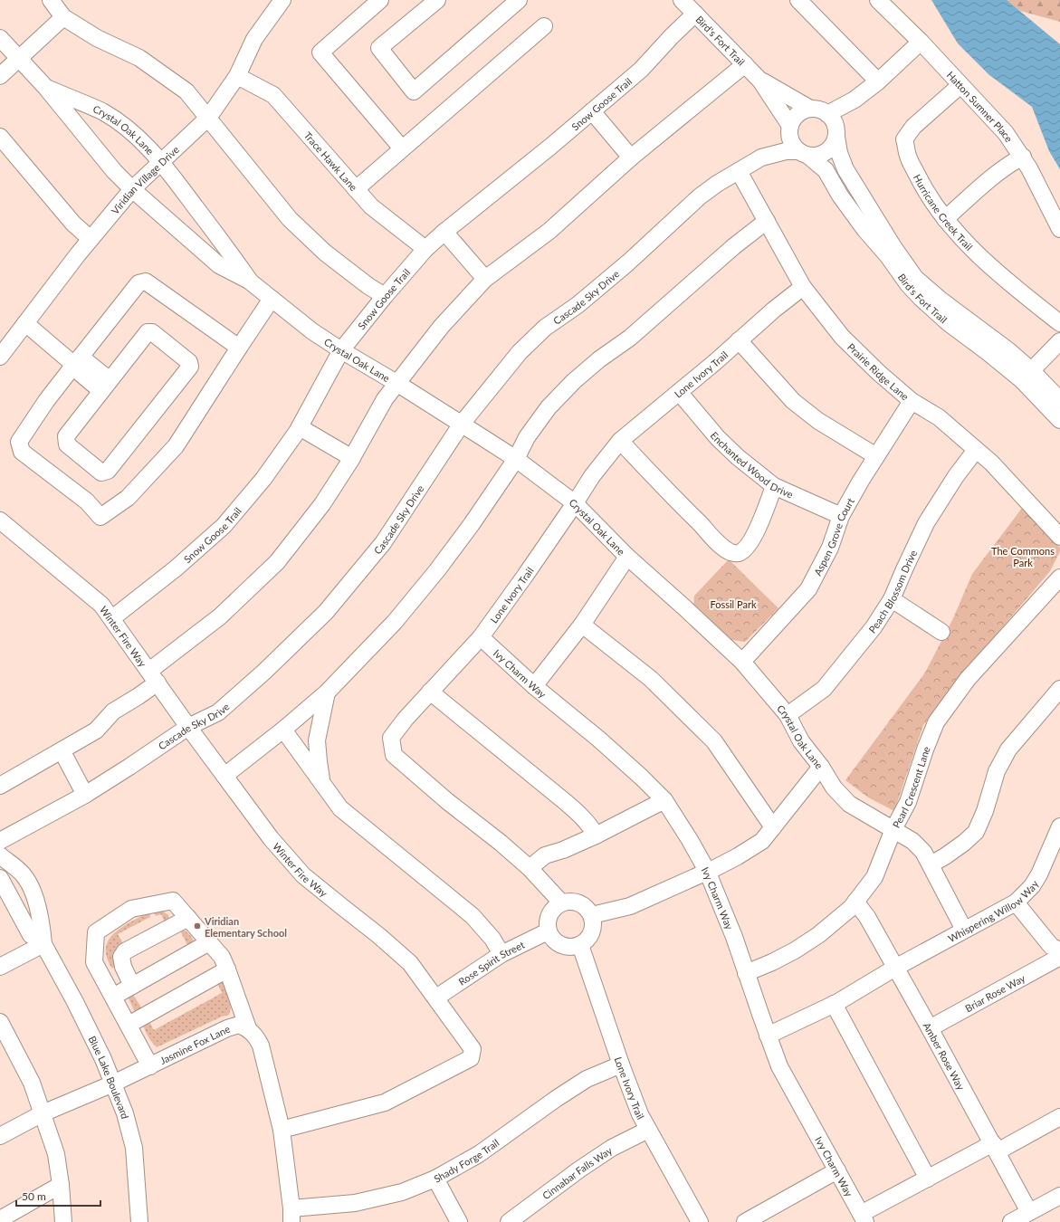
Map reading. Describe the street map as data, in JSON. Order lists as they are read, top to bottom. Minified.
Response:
{"streets":{"street":["Bird's Fort Trail","Snow Goose Trail","Hatton Sumner Place","Crystal Oak Lane","Trace Hawk Lane","Viridian Village Drive","Hurricane Creek Trail","Cascade Sky Drive","Prairie Ridge Lane","Lone Ivory Trail","Enchanted Wood Drive","Aspen Grove Court","Peach Blossom Drive","Winter Fire Way","Ivy Charm Way","Pearl Crescent Lane","Whispering Willow Way","Rose Spirit Street","Briar Rose Way","Jasmine Fox Lane","Amber Rose Way","Blue Lake Boulevard","Shady Forge Trail","Cinnabar Falls Way"]},"crossings":[["Bird's Fort Trail","Snow Goose Trail"],["Bird's Fort Trail","Cascade Sky Drive"],["Snow Goose Trail","Crystal Oak Lane"],["Snow Goose Trail","Trace Hawk Lane"],["Snow Goose Trail","Winter Fire Way"],["Hatton Sumner Place","Hurricane Creek Trail"],["Crystal Oak Lane","Viridian Village Drive"],["Crystal Oak Lane","Cascade Sky Drive"],["Crystal Oak Lane","Lone Ivory Trail"],["Crystal Oak Lane","Aspen Grove Court"],["Crystal Oak Lane","Peach Blossom Drive"],["Crystal Oak Lane","Pearl Crescent Lane"],["Crystal Oak Lane","Whispering Willow Way"],["Trace Hawk Lane","Viridian Village Drive"],["Cascade Sky Drive","Prairie Ridge Lane"],["Cascade Sky Drive","Winter Fire Way"],["Prairie Ridge Lane","Lone Ivory Trail"],["Prairie Ridge Lane","Aspen Grove Court"],["Prairie Ridge Lane","Peach Blossom Drive"],["Lone Ivory Trail","Enchanted Wood Drive"],["Lone Ivory Trail","Ivy Charm Way"],["Lone Ivory Trail","Rose Spirit Street"],["Lone Ivory Trail","Shady Forge Trail"],["Lone Ivory Trail","Cinnabar Falls Way"],["Enchanted Wood Drive","Aspen Grove Court"],["Winter Fire Way","Rose Spirit Street"],["Ivy Charm Way","Pearl Crescent Lane"],["Ivy Charm Way","Whispering Willow Way"],["Pearl Crescent Lane","Amber Rose Way"],["Whispering Willow Way","Amber Rose Way"],["Briar Rose Way","Amber Rose Way"],["Jasmine Fox Lane","Blue Lake Boulevard"]],"parks":["The Commons Park","Fossil Park"],"places":["Viridian Elementary School"],"scale_bar":"50 m"}
